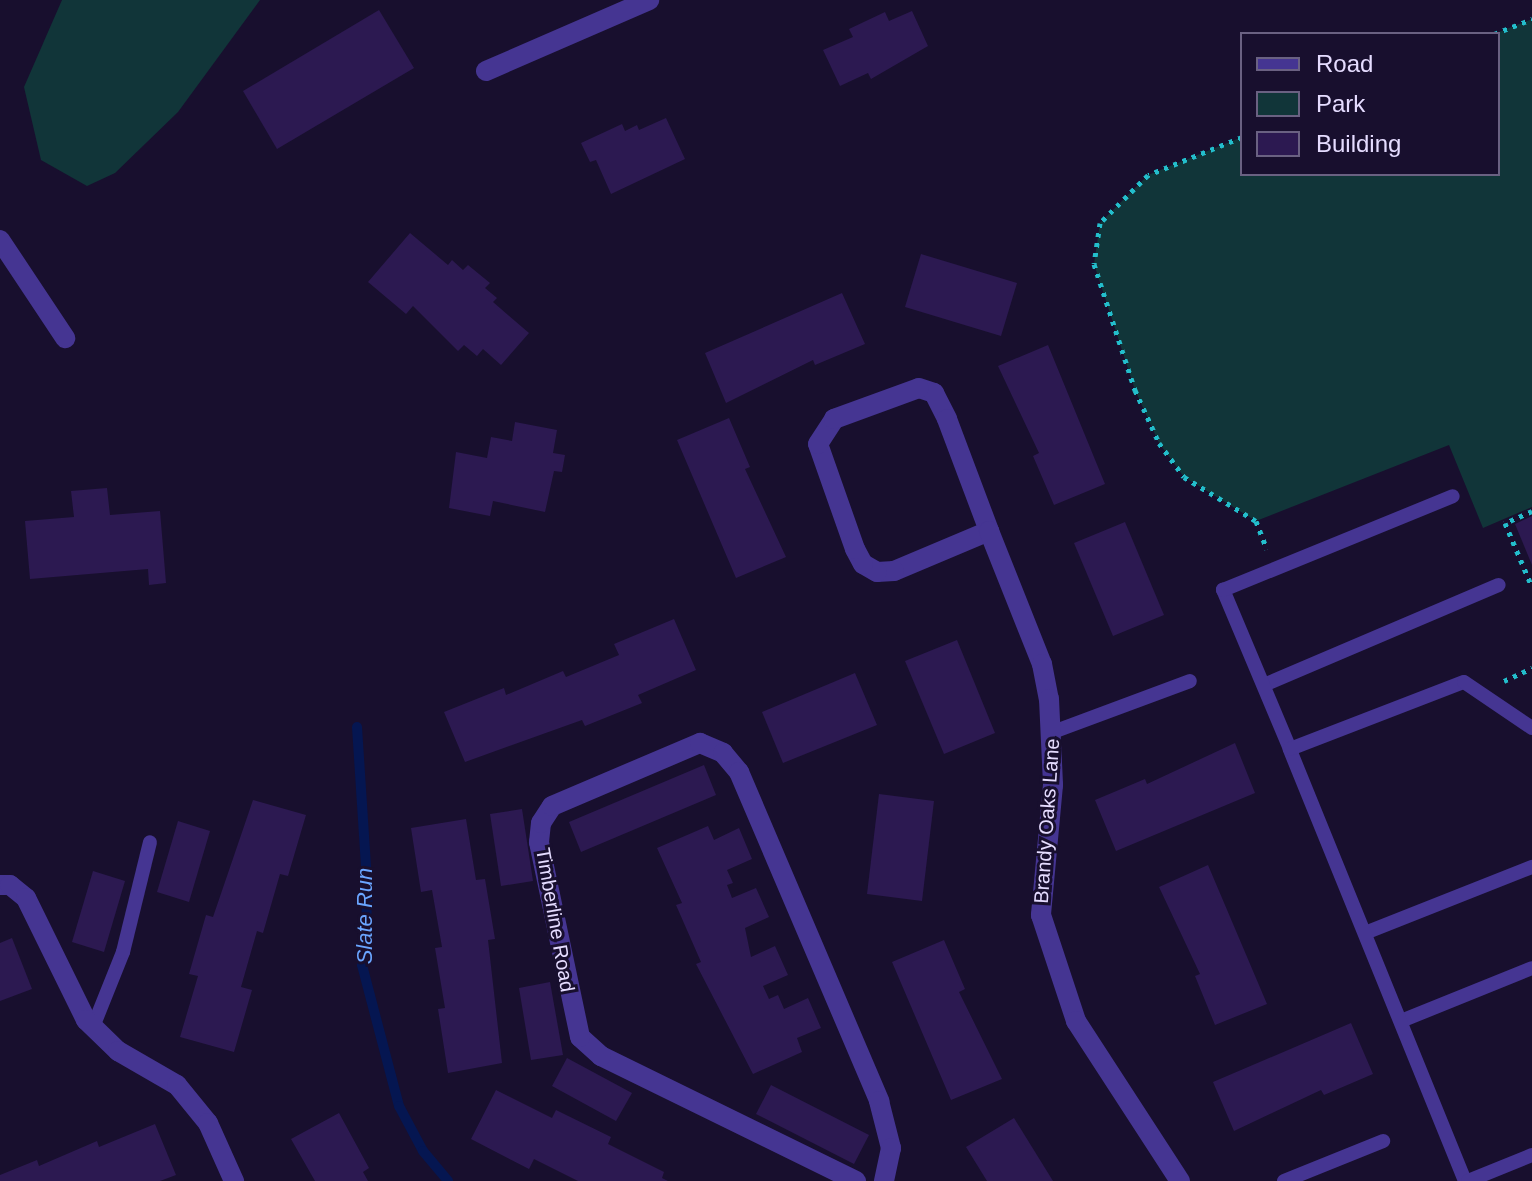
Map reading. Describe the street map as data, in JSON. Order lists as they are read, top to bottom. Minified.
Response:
{"streets":{"street":["Brandy Oaks Lane","Timberline Road"]},"water":["Slate Run"],"legend":["Road","Park","Building"]}
